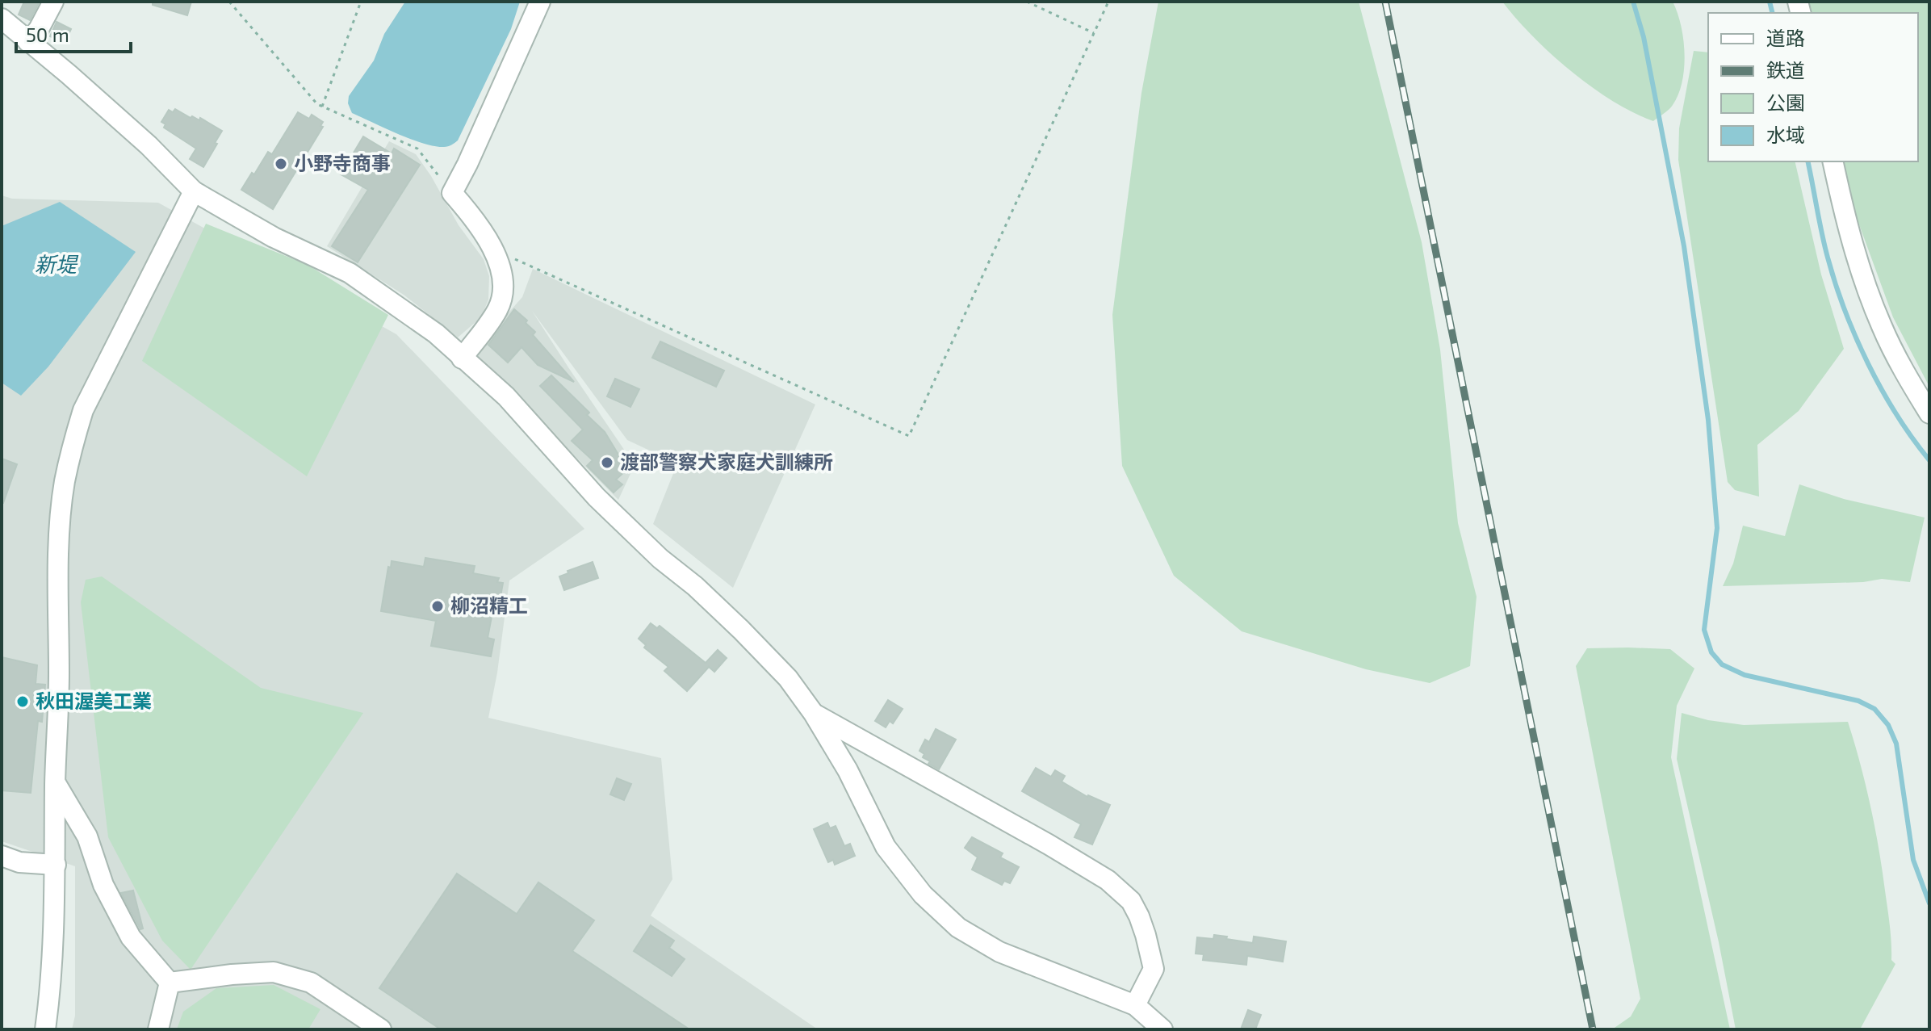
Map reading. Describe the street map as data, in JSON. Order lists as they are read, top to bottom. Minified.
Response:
{"water":["新堤"],"places":["小野寺商事","渡部警察犬家庭犬訓練所","柳沼精工","秋田渥美工業"],"legend":["道路","鉄道","公園","水域"],"scale_bar":"50 m"}
